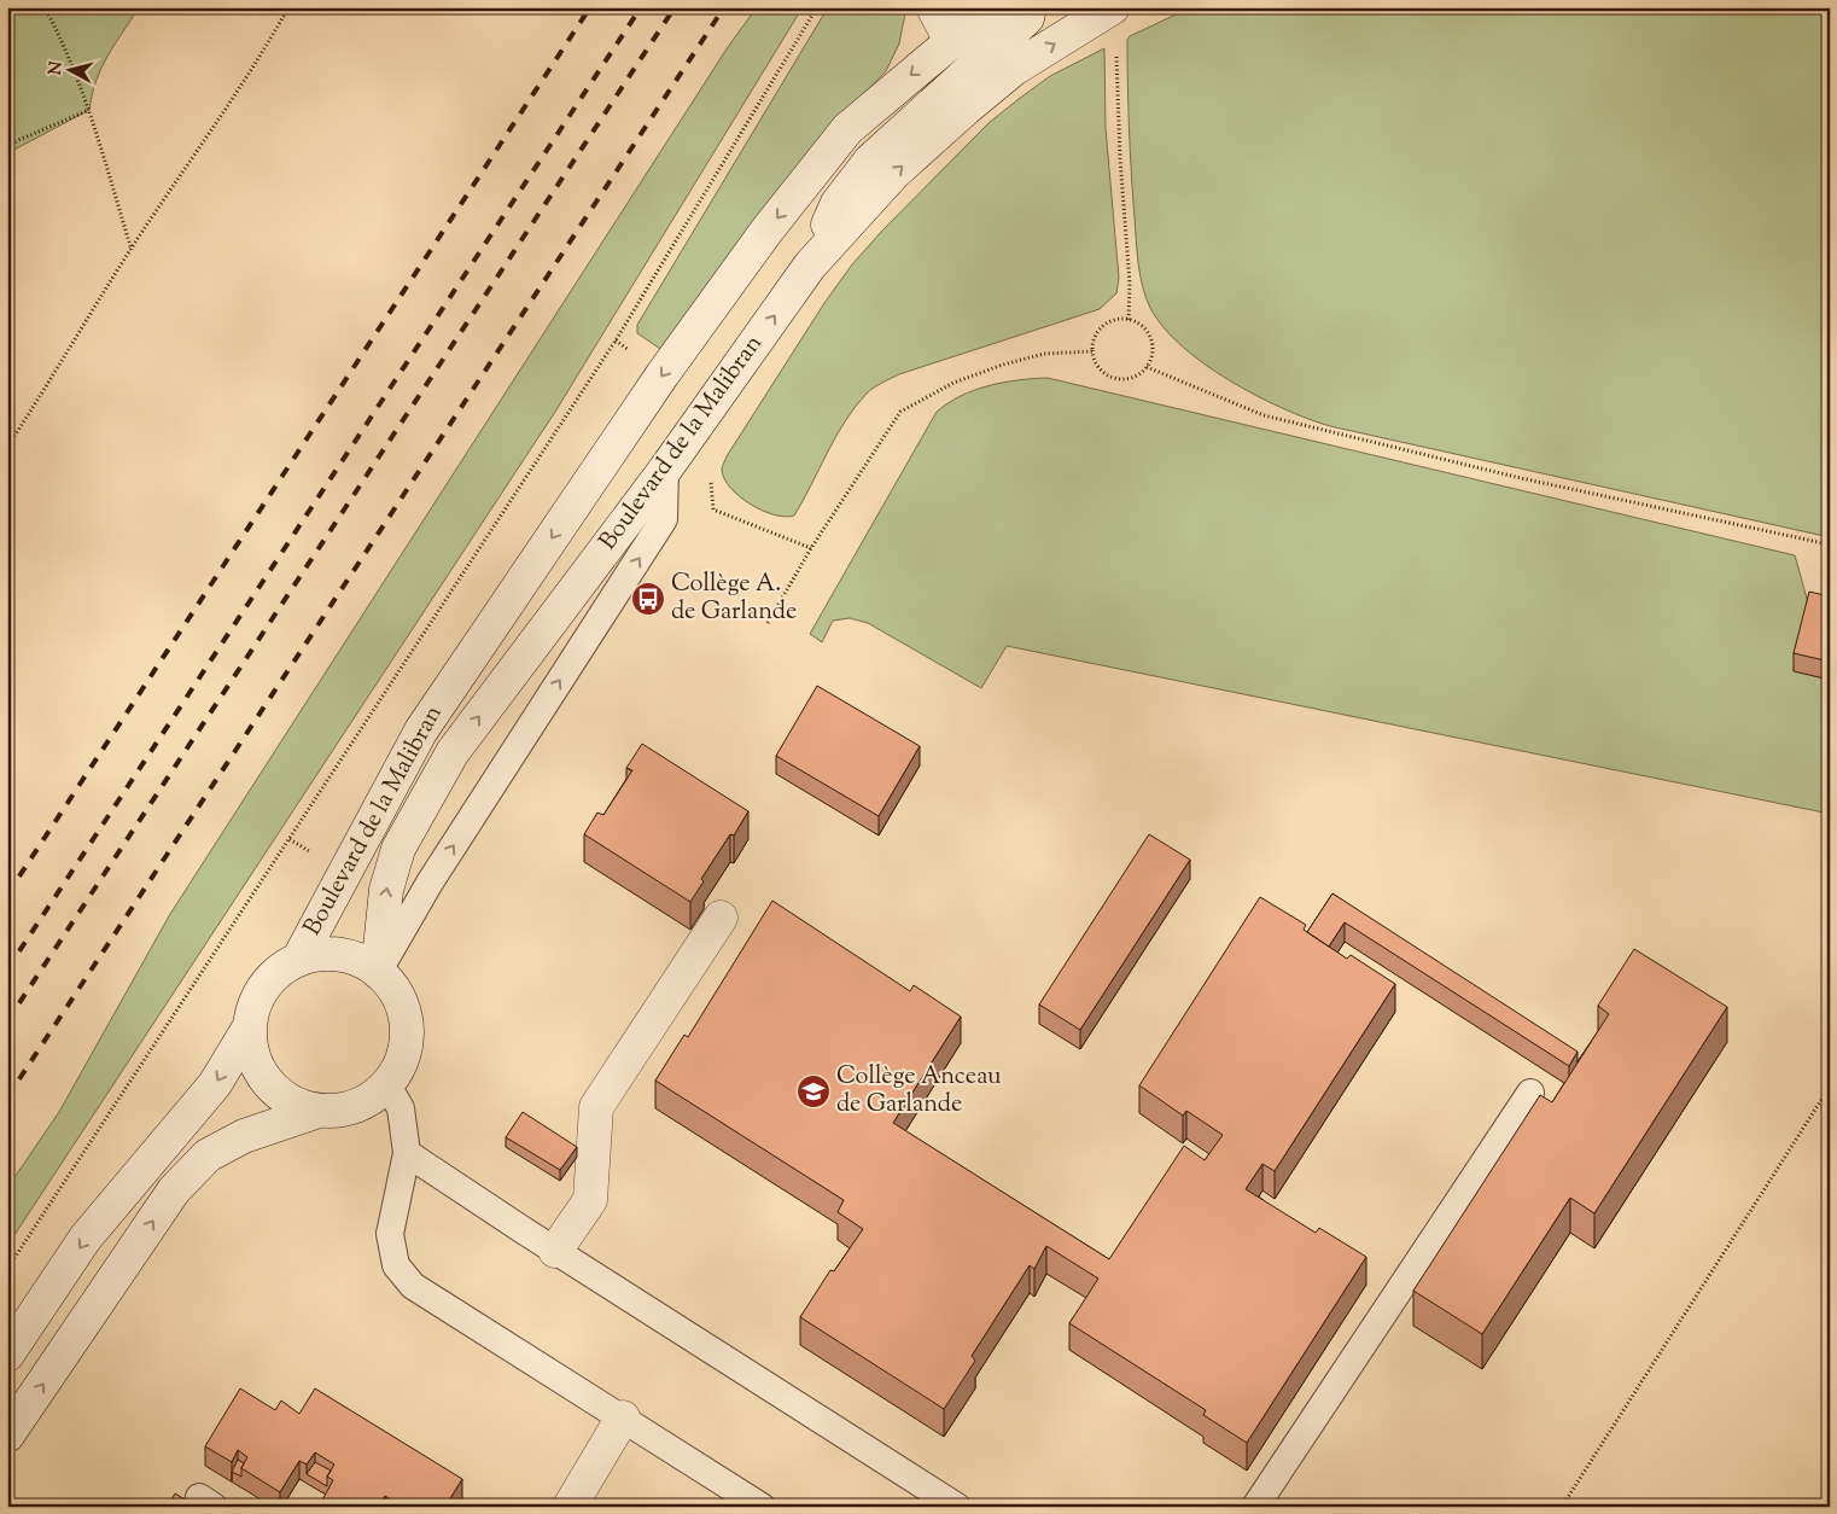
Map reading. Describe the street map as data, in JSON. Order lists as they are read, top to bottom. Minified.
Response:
{"streets":{"main road":["Boulevard de la Malibran"]},"places":{"bus stop":["Collège A. de Garlande"],"school or university":["Collège Anceau de Garlande"]},"north":"left"}
